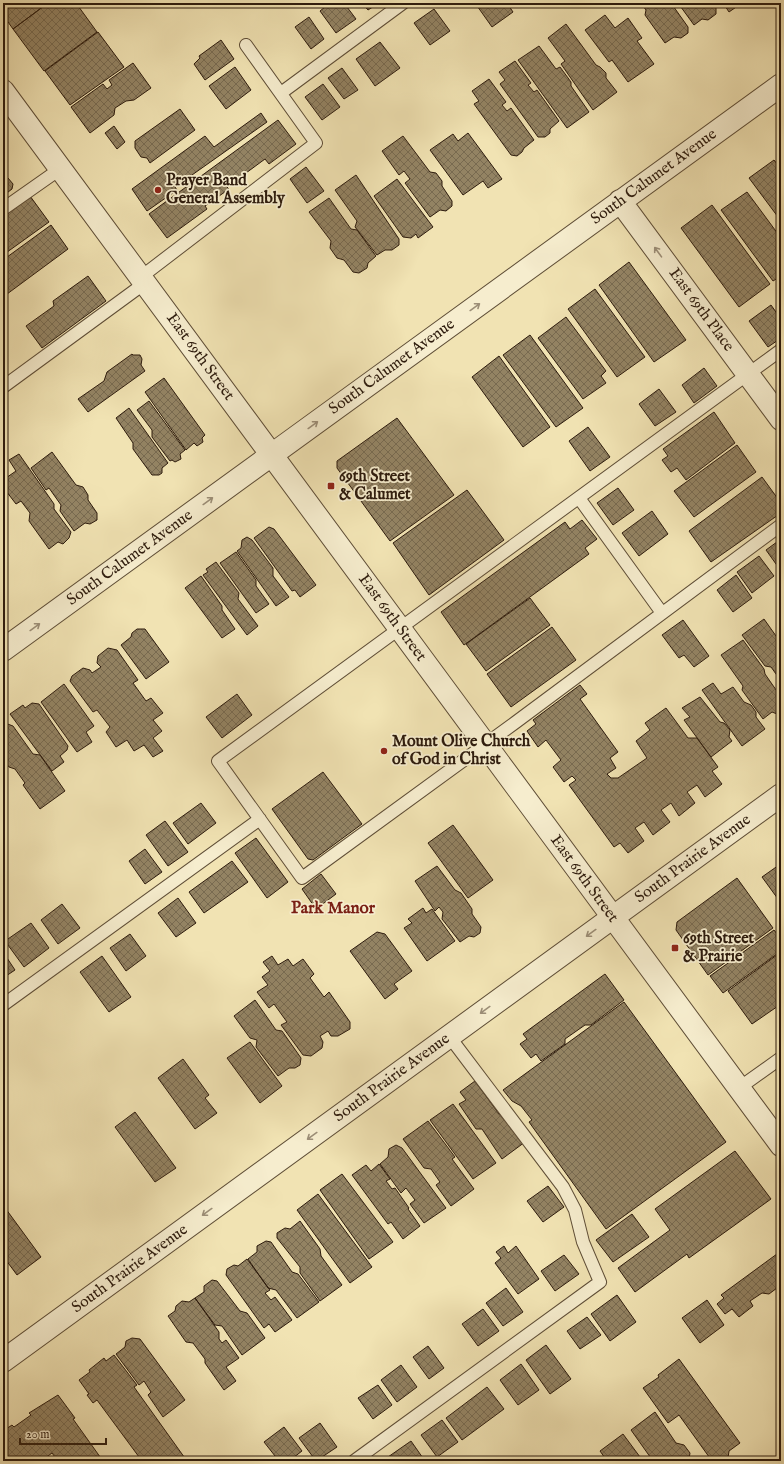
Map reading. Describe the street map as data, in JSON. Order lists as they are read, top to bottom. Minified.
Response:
{"streets":{"street":["South Calumet Avenue","East 69th Place","East 69th Street","South Prairie Avenue"]},"crossings":[["South Calumet Avenue","East 69th Place"],["South Calumet Avenue","East 69th Street"],["East 69th Street","South Prairie Avenue"]],"one_way":["South Calumet Avenue","East 69th Place","South Prairie Avenue"],"districts":["Park Manor"],"places":{"other":["Prayer Band General Assembly","Mount Olive Church of God in Christ"],"transit":["69th Street & Calumet","69th Street & Prairie"]},"scale_bar":"20 m"}
